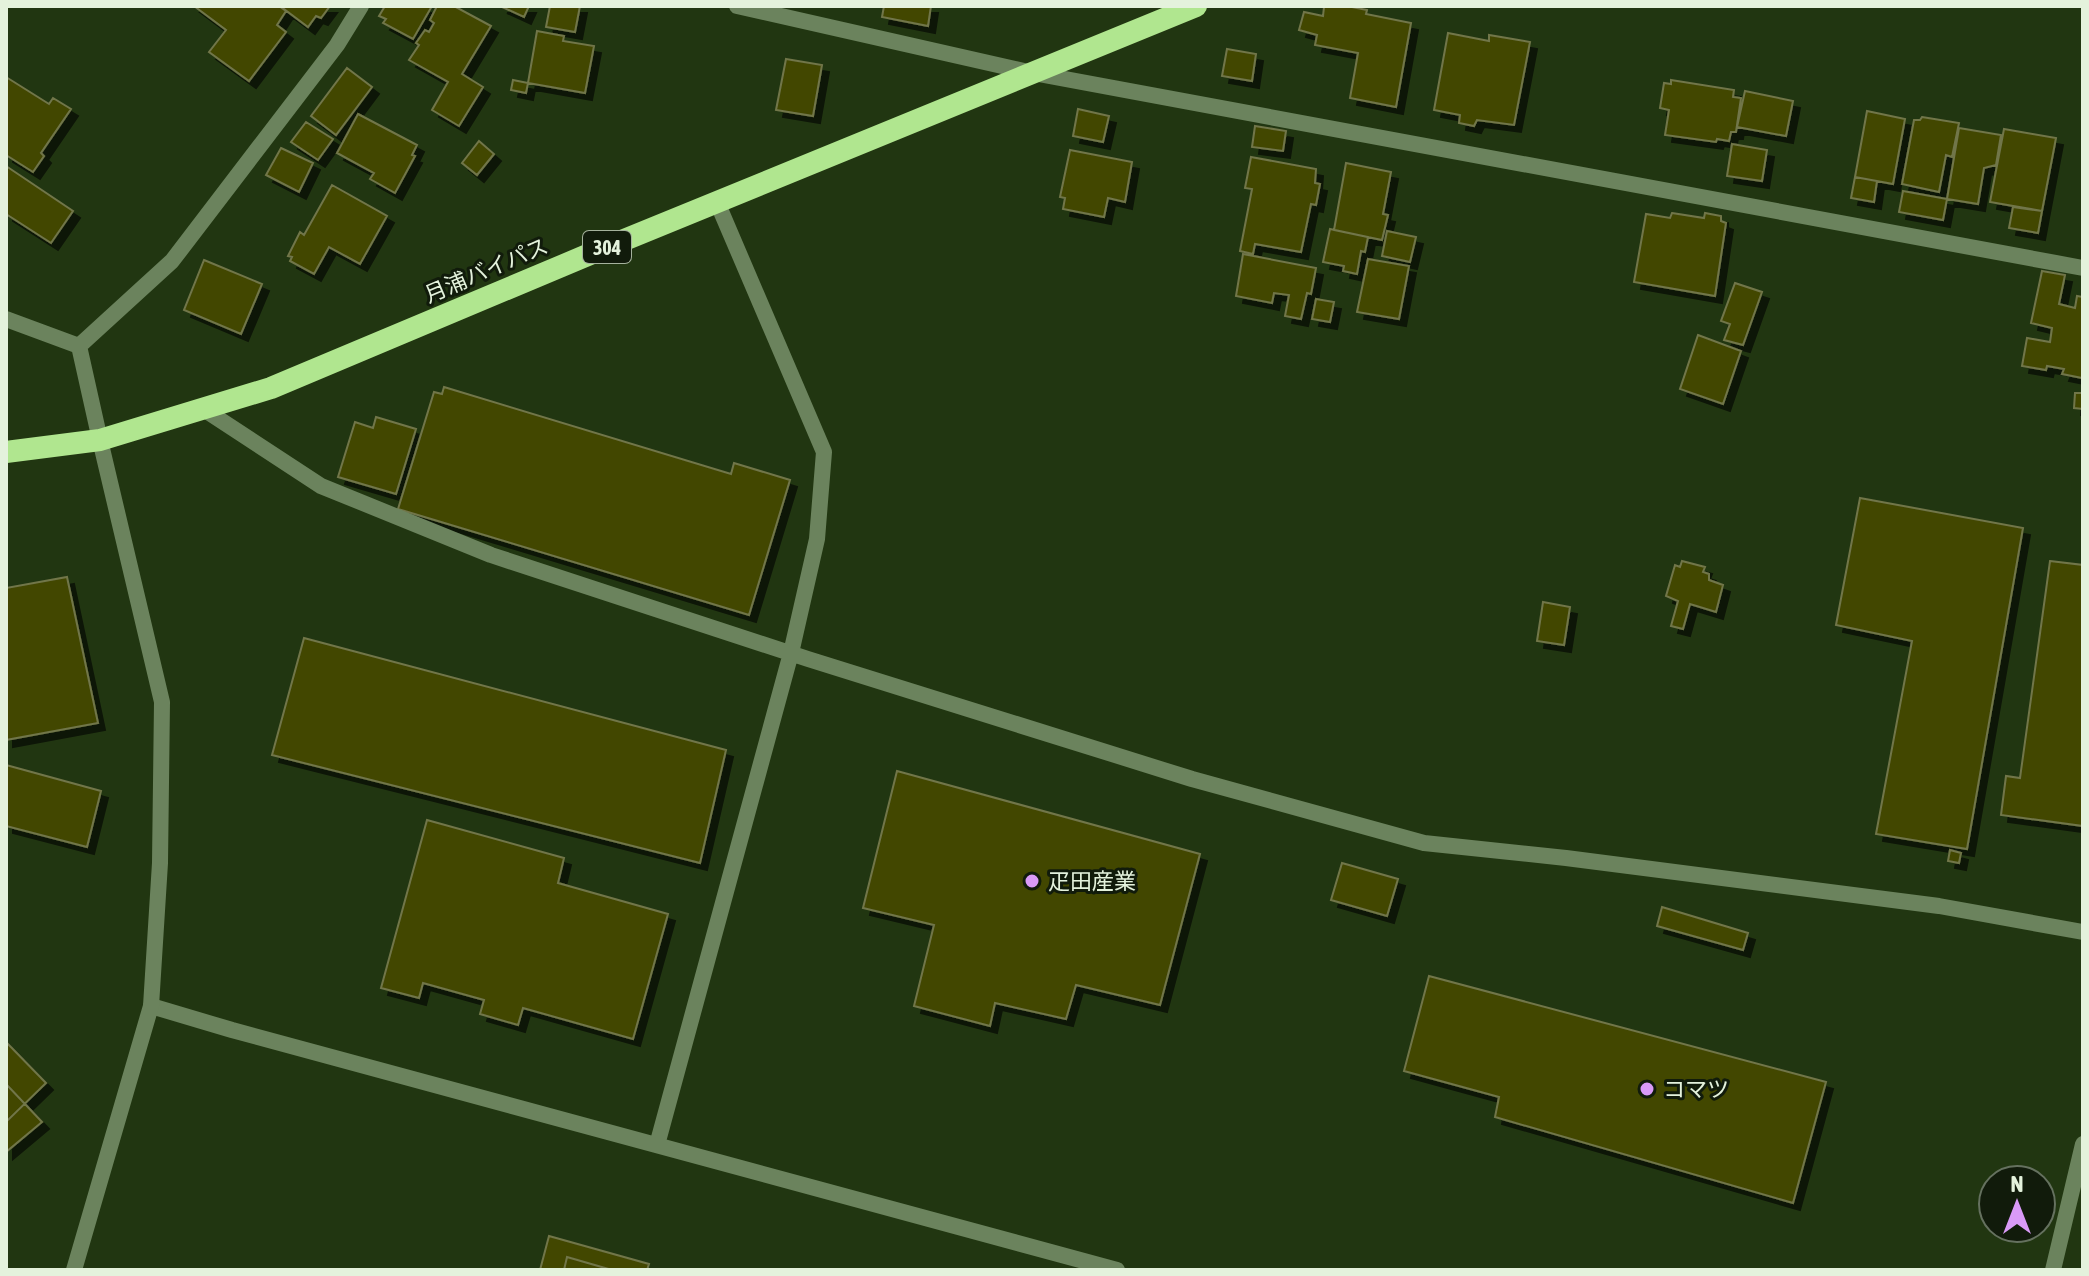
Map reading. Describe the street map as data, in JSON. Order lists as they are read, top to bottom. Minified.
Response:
{"streets":{"highway":["304","月浦バイパス"]},"places":["疋田産業","コマツ"],"north":"top"}
